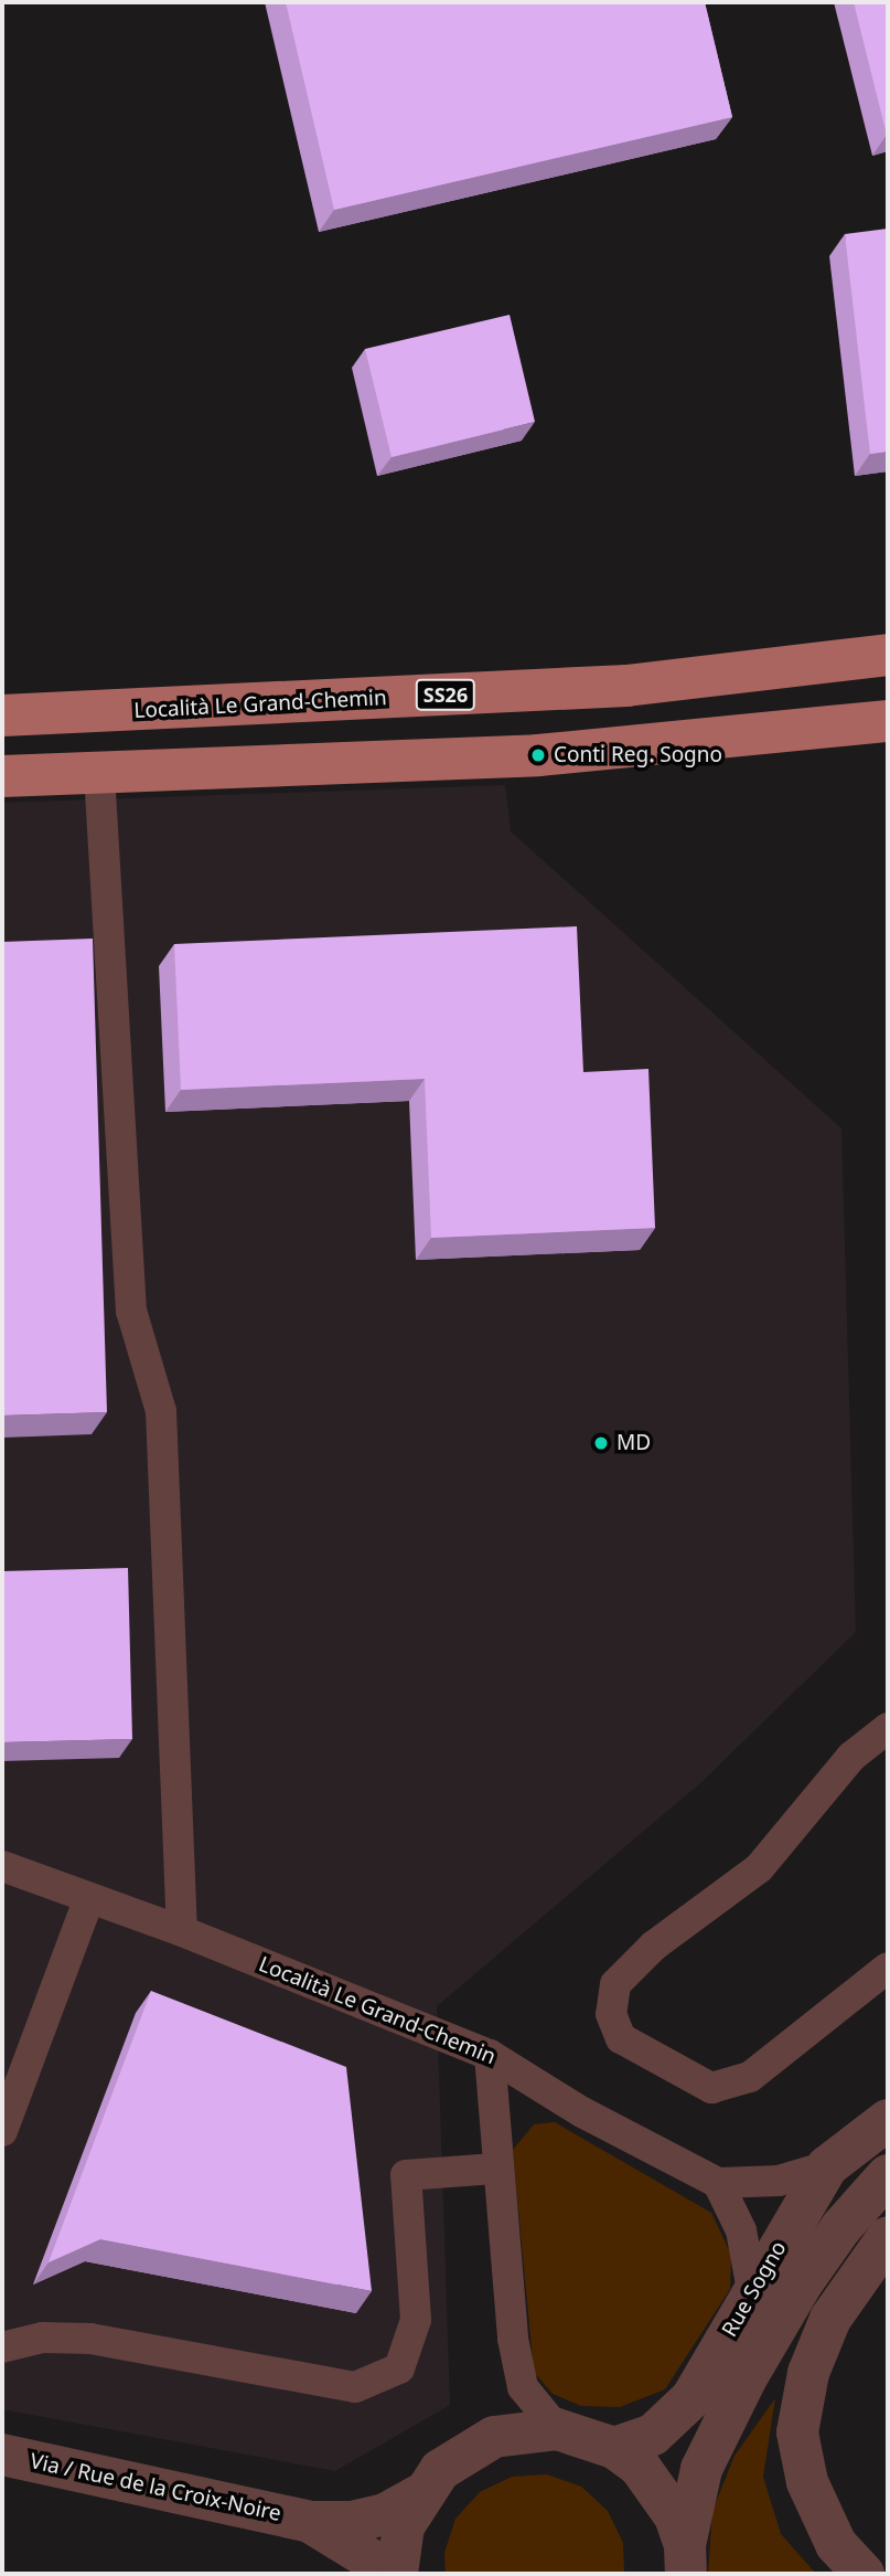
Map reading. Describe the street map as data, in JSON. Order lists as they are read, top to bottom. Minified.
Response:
{"streets":{"main road":["SS26","Località Le Grand-Chemin"],"street":["Rue Sogno","Via / Rue de la Croix-Noire"]},"places":["Conti Reg. Sogno","MD"]}
